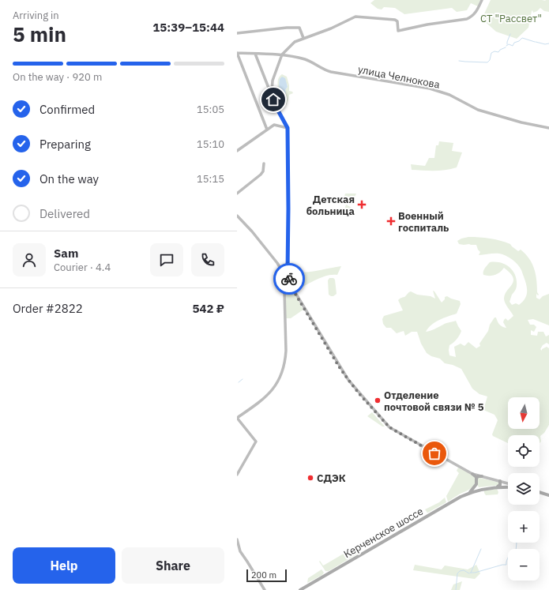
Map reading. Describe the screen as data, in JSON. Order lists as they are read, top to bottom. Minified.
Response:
{"streets":{"main road":["улица Челнокова","Керченское шоссе"]},"parks":["СТ \"Рассвет\""],"places":{"health":["Детская больница","Военный госпиталь"],"other":["Отделение почтовой связи № 5","СДЭК"]},"scale_bar":"200 m","north":"bottom","page":{"heading":["5 min","Arriving in","15:39–15:44"],"panel":["Sam","Courier · 4.4","Order #2822","542 ₽"],"bar":"On the way · 920 m","list":[["Confirmed","15:05"],["Preparing","15:10"],["On the way","15:15"],"Delivered"],"map_buttons":["+","−"],"buttons":["Help","Share"],"scale":"200 m"}}
